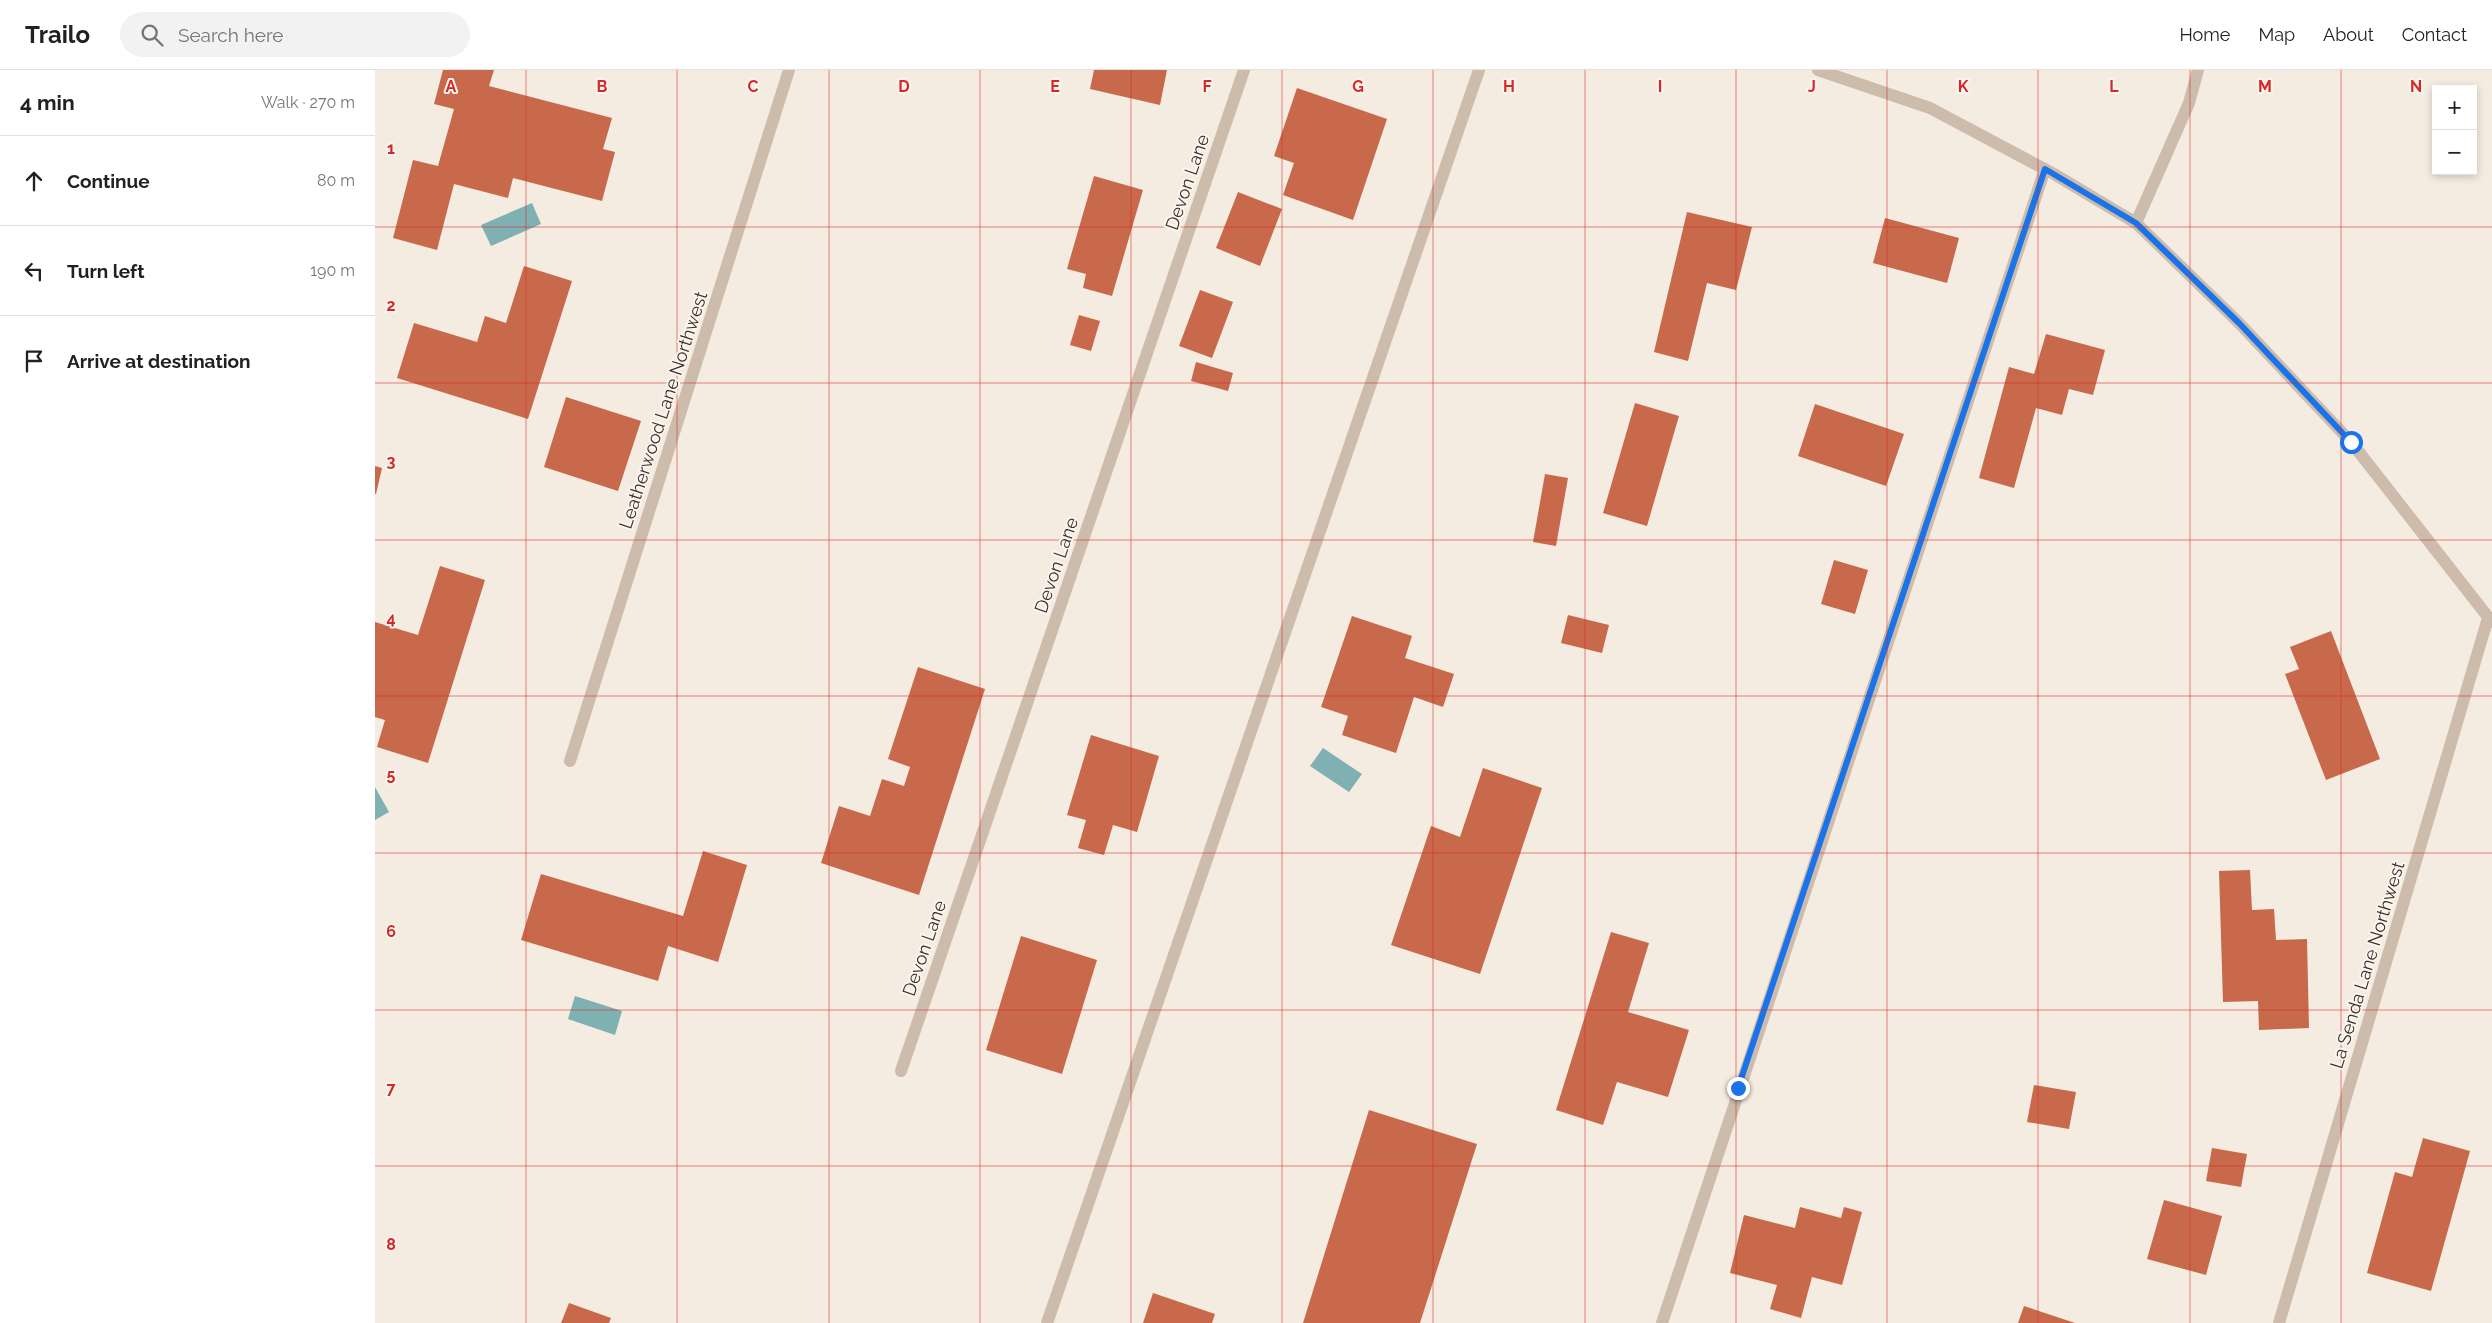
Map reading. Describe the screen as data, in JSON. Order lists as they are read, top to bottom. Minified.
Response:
{"streets":{"street":["Devon Lane","Leatherwood Lane Northwest","La Senda Lane Northwest"]},"page":{"header":"Trailo","search":"Search here","nav":["Home","Map","About","Contact"],"heading":["4 min","Walk · 270 m"],"map_buttons":["+","−"],"list":[["Continue","80 m"],["Turn left","190 m"],"Arrive at destination"]},"grid":{"columns":["A","B","C","D","E","F","G","H","I","J","K","L","M","N"],"rows":["1","2","3","4","5","6","7","8"]}}
